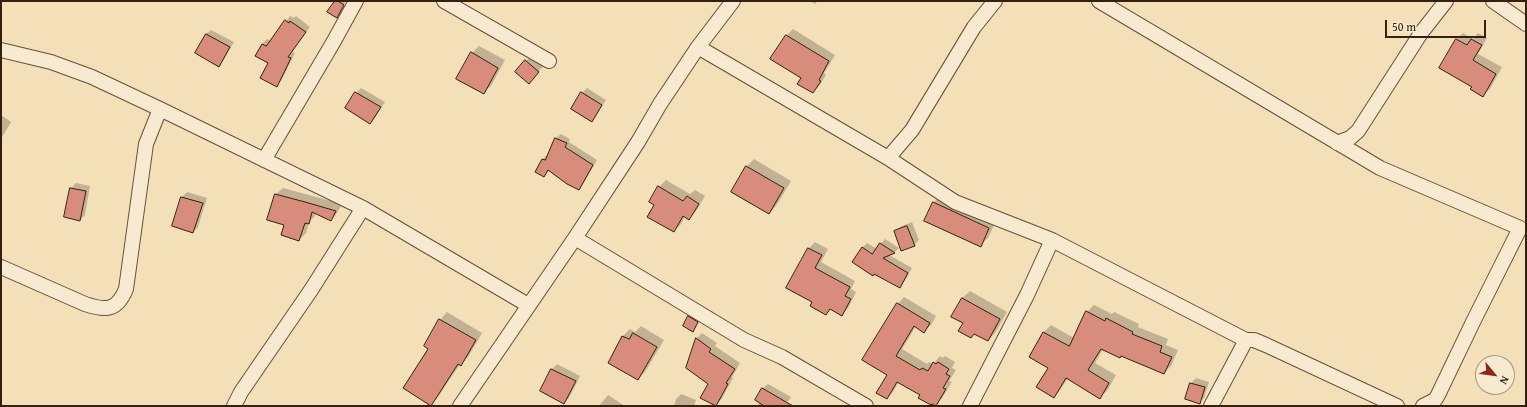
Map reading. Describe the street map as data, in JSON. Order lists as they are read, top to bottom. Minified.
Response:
{"scale_bar":"50 m","north":"bottom right"}
